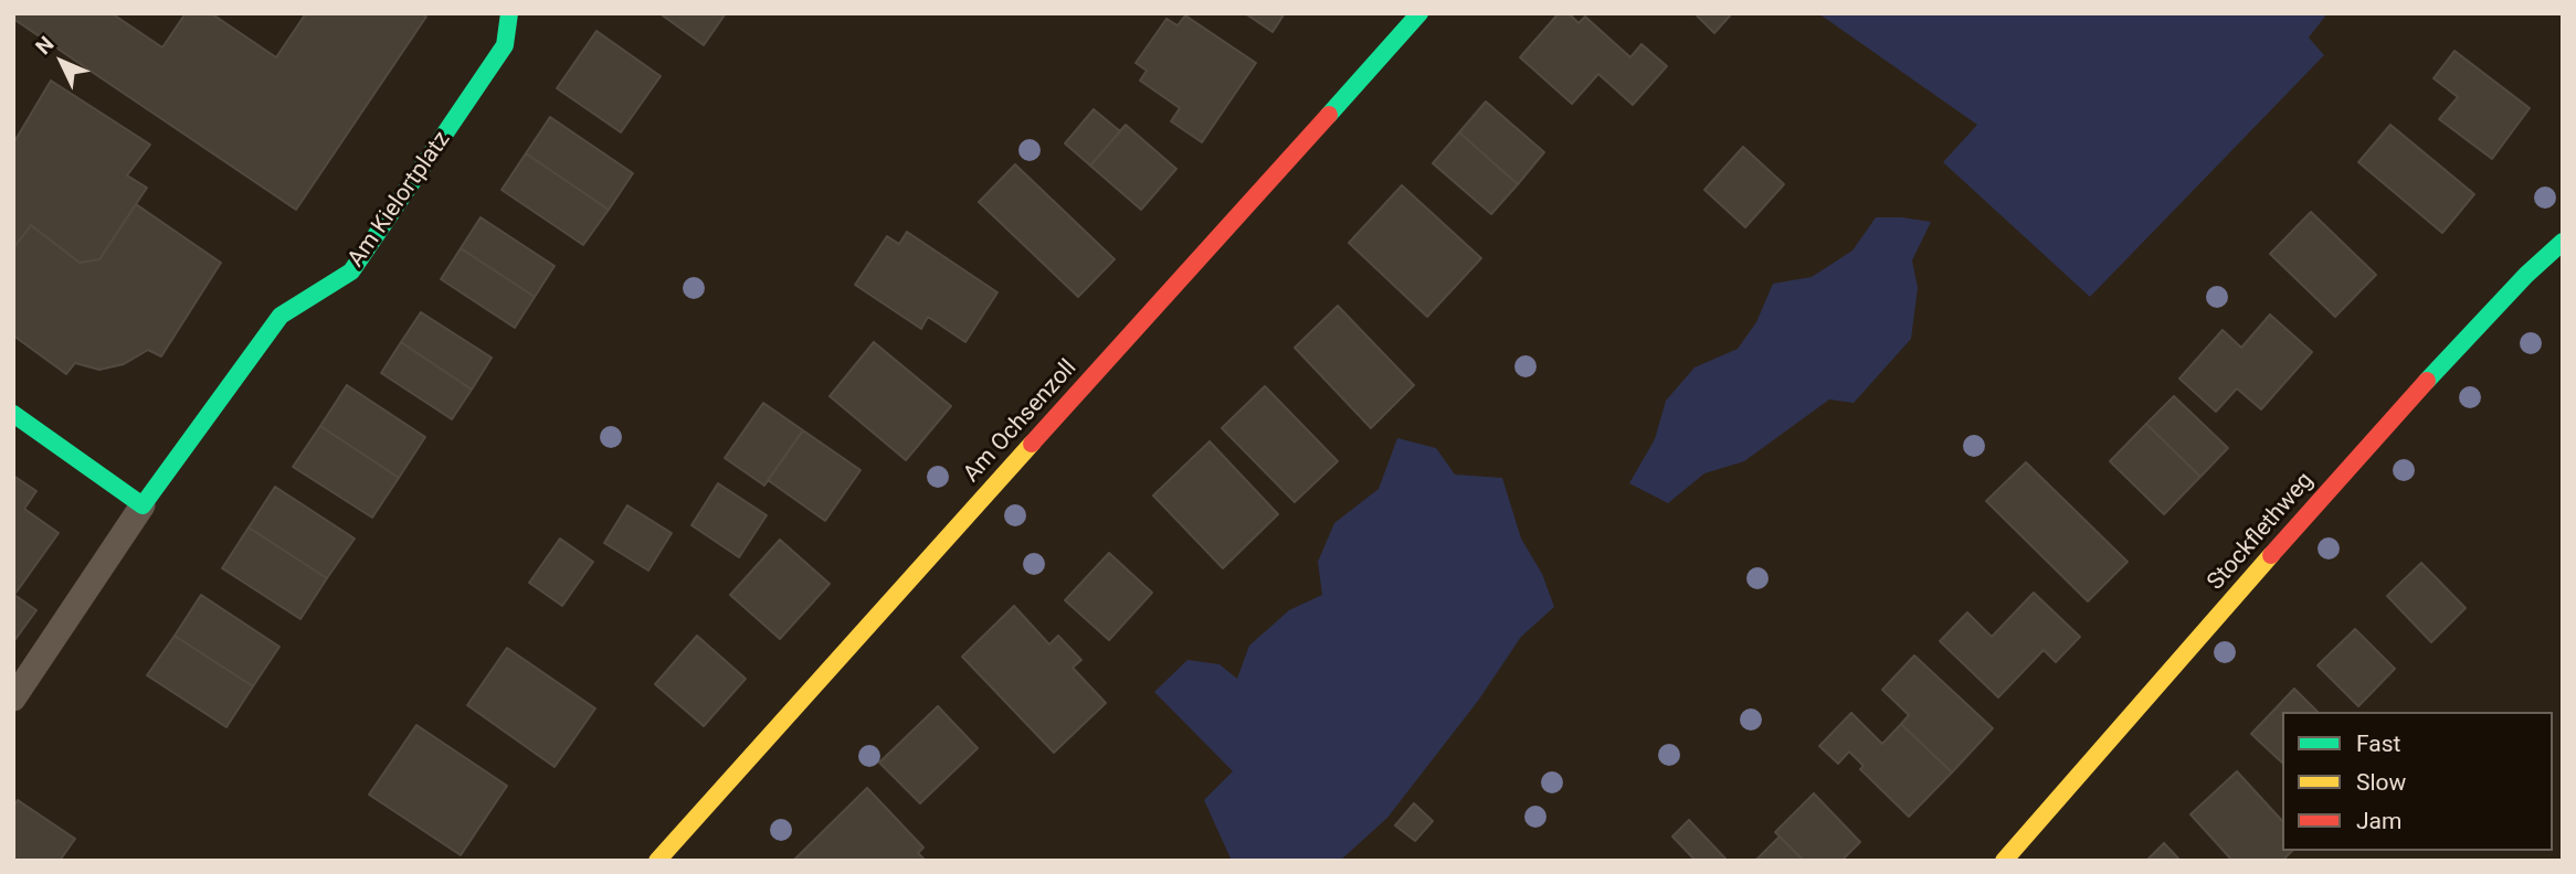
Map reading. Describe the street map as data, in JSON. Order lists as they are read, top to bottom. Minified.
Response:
{"streets":{"street":["Am Kielortplatz","Am Ochsenzoll","Stockflethweg"]},"legend":["Fast","Slow","Jam"],"north":"top left"}
